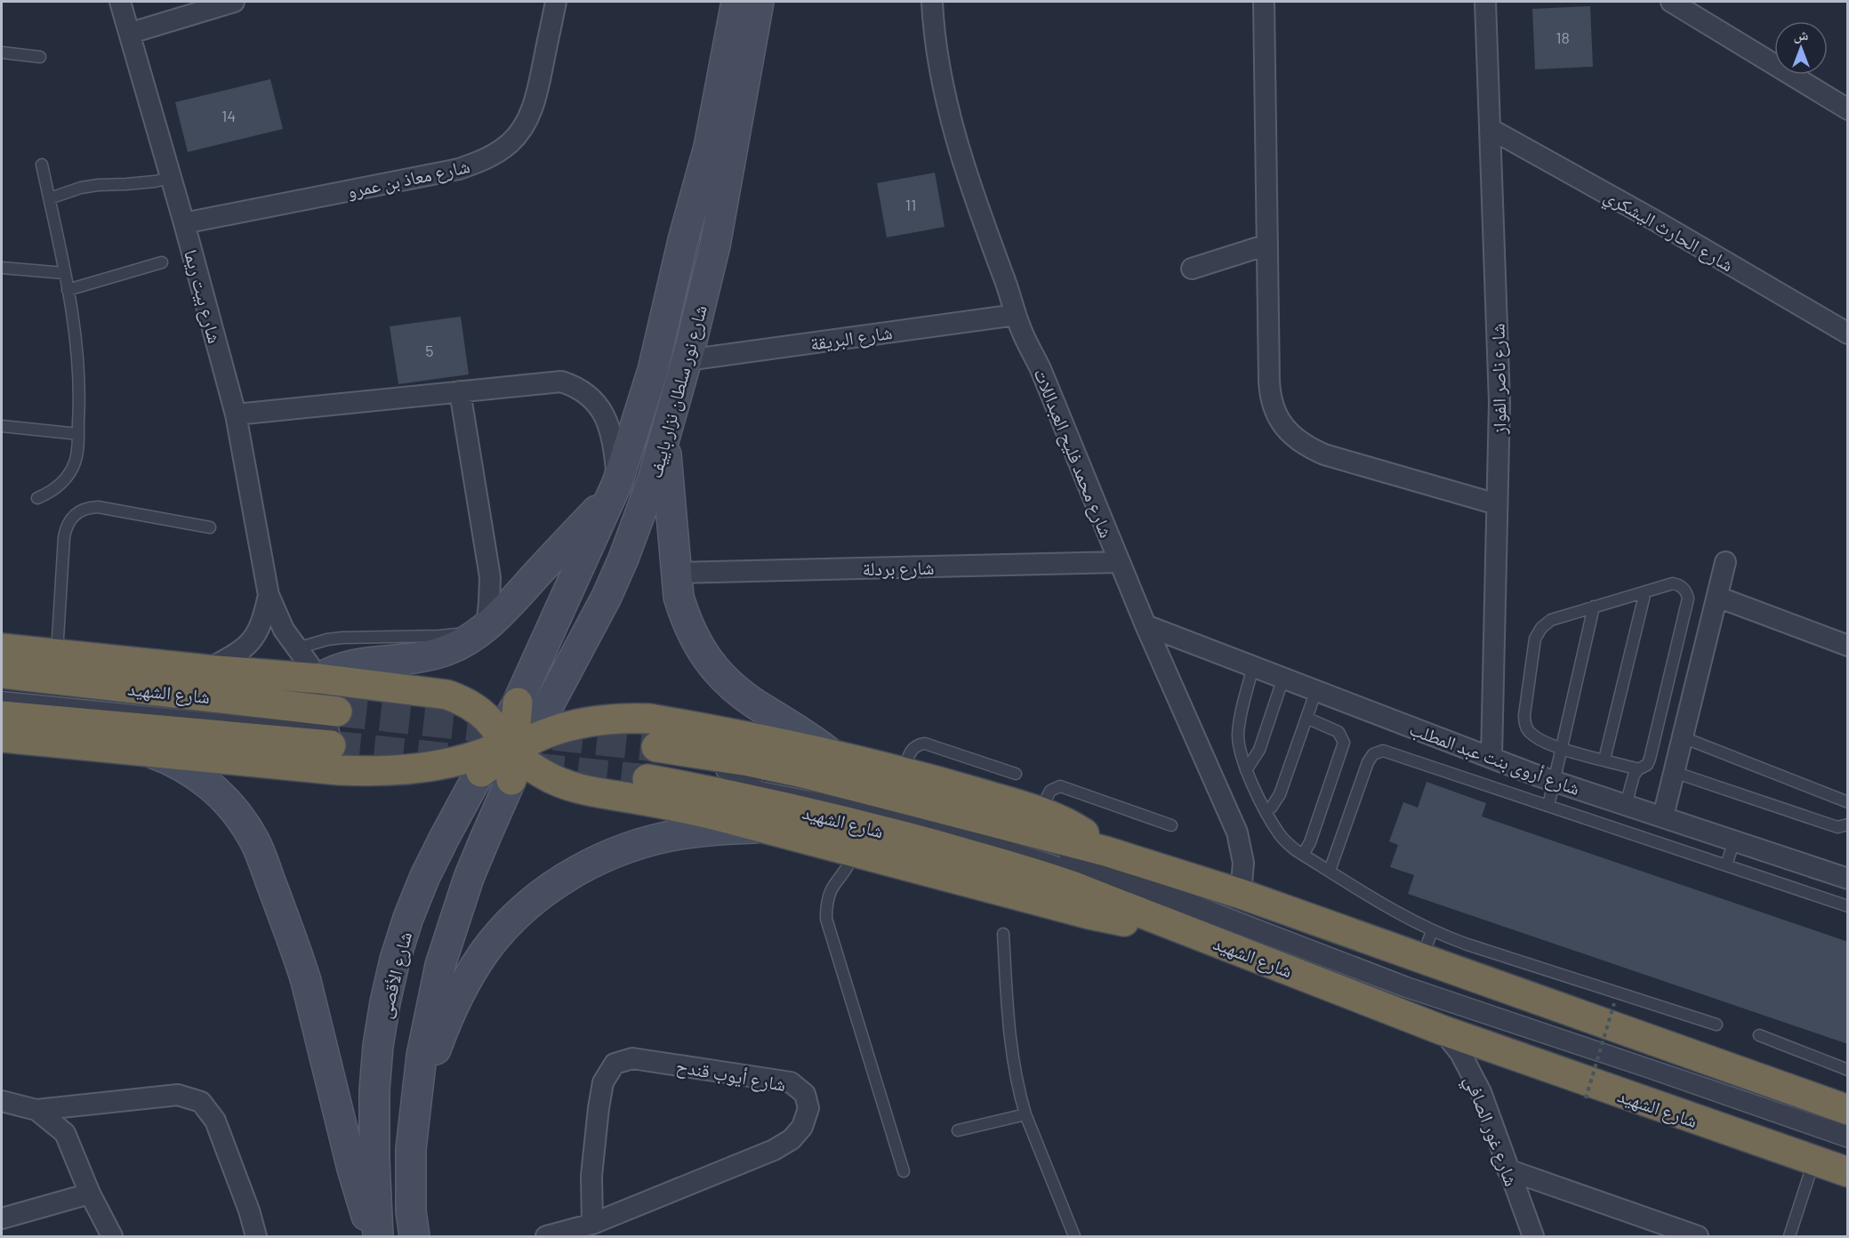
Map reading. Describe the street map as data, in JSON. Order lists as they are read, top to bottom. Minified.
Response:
{"streets":{"highway":["شارع الشهيد"],"main road":["شارع نور سلطان نزار باييف","شارع الأقصى"],"street":["شارع معاذ بن عمرو","شارع الحارث اليشكري","شارع بيت ريما","شارع البريقة","شارع ناصر الفواز","شارع محمد فليح العبداللات","شارع بردلة","شارع أروى بنت عبد المطلب","شارع أيوب قندح","شارع غور الصافي"]},"crossings":[["شارع معاذ بن عمرو","شارع بيت ريما"],["شارع الحارث اليشكري","شارع ناصر الفواز"],["شارع البريقة","شارع نور سلطان نزار باييف"],["شارع البريقة","شارع محمد فليح العبداللات"],["شارع ناصر الفواز","شارع أروى بنت عبد المطلب"],["شارع نور سلطان نزار باييف","شارع الأقصى"],["شارع محمد فليح العبداللات","شارع بردلة"],["شارع محمد فليح العبداللات","شارع الشهيد"],["شارع محمد فليح العبداللات","شارع أروى بنت عبد المطلب"],["شارع الشهيد","شارع غور الصافي"]],"house_numbers":["18","14","11","5"],"north":"top"}
